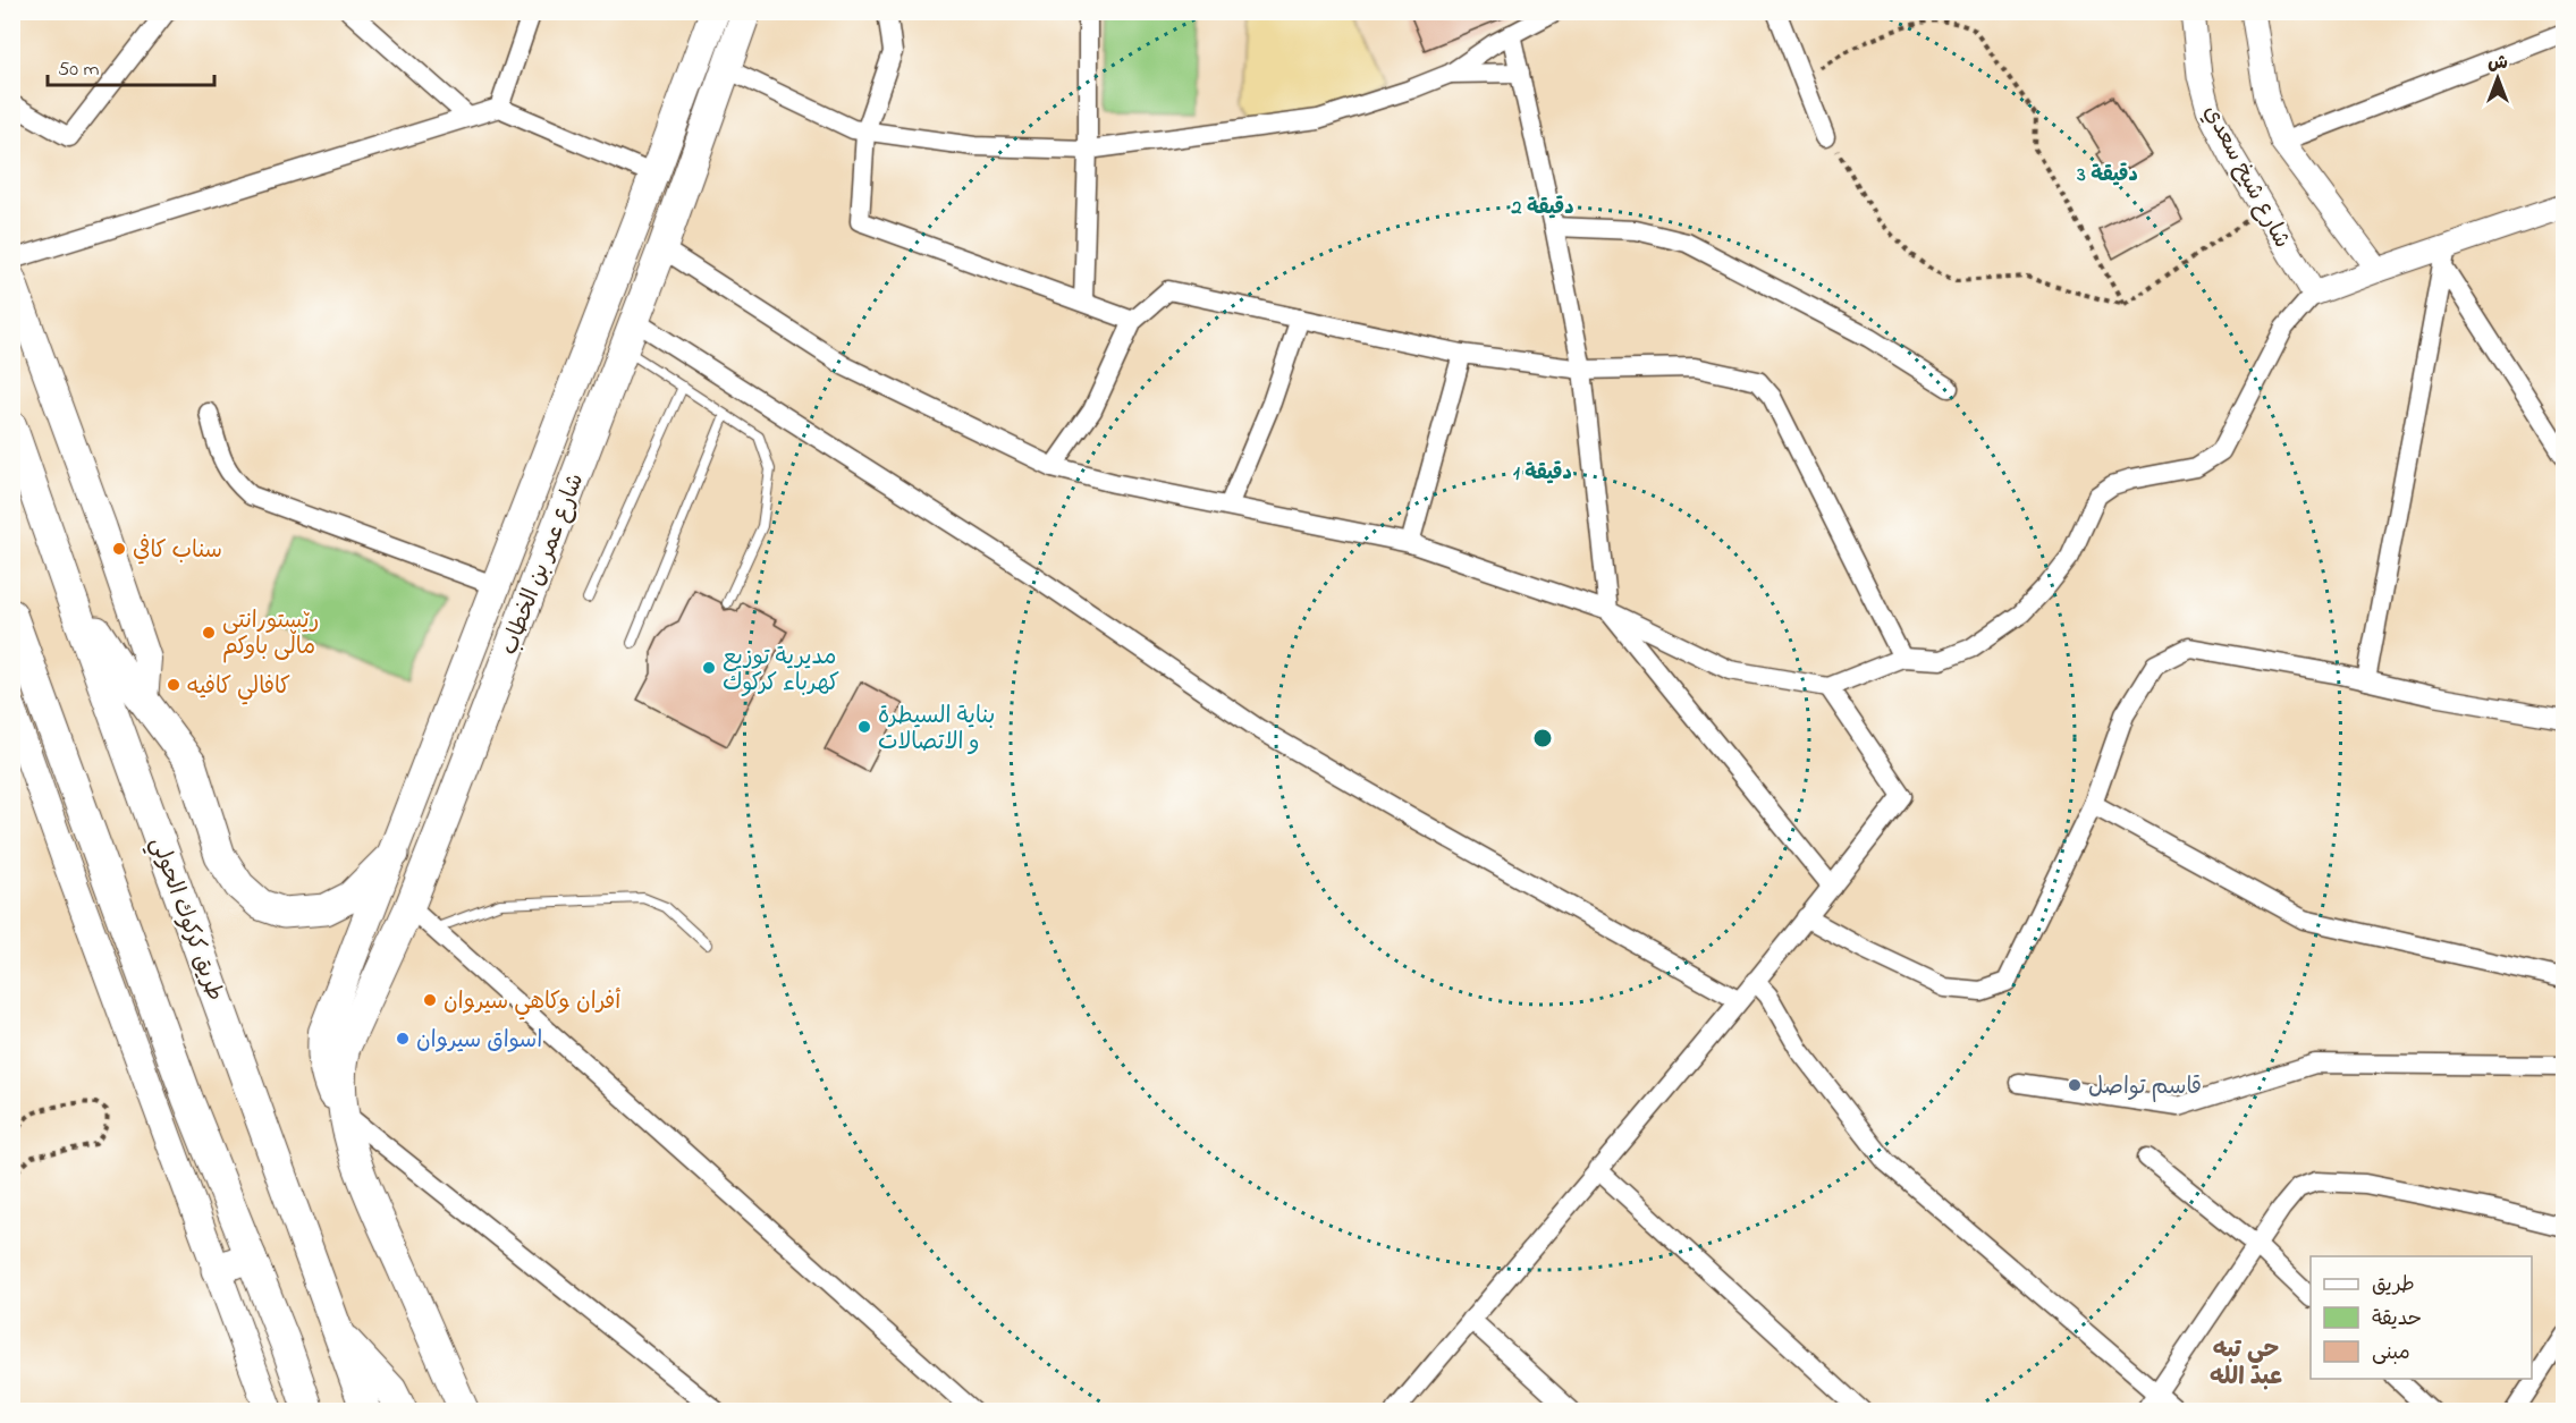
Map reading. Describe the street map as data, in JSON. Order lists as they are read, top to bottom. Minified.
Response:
{"streets":{"highway":["طريق كركوك الحولي"],"main road":["شارع عمر بن الخطاب"],"street":["شارع شيخ سعدي"]},"districts":["حي تبه عبد الله"],"places":["سناب كافي","رێستورانتی ماڵی باوکم","مديرية توزيع كهرباء كركوك","كافالي كافيه","بناية السيطرة و الاتصالات","أفران وكاهي سيروان","اسواق سيروان","قاسم تواصل"],"legend":["طريق","حديقة","مبنى"],"scale_bar":"50 m","north":"top","rings":["3 دقيقة","2 دقيقة","1 دقيقة"]}
